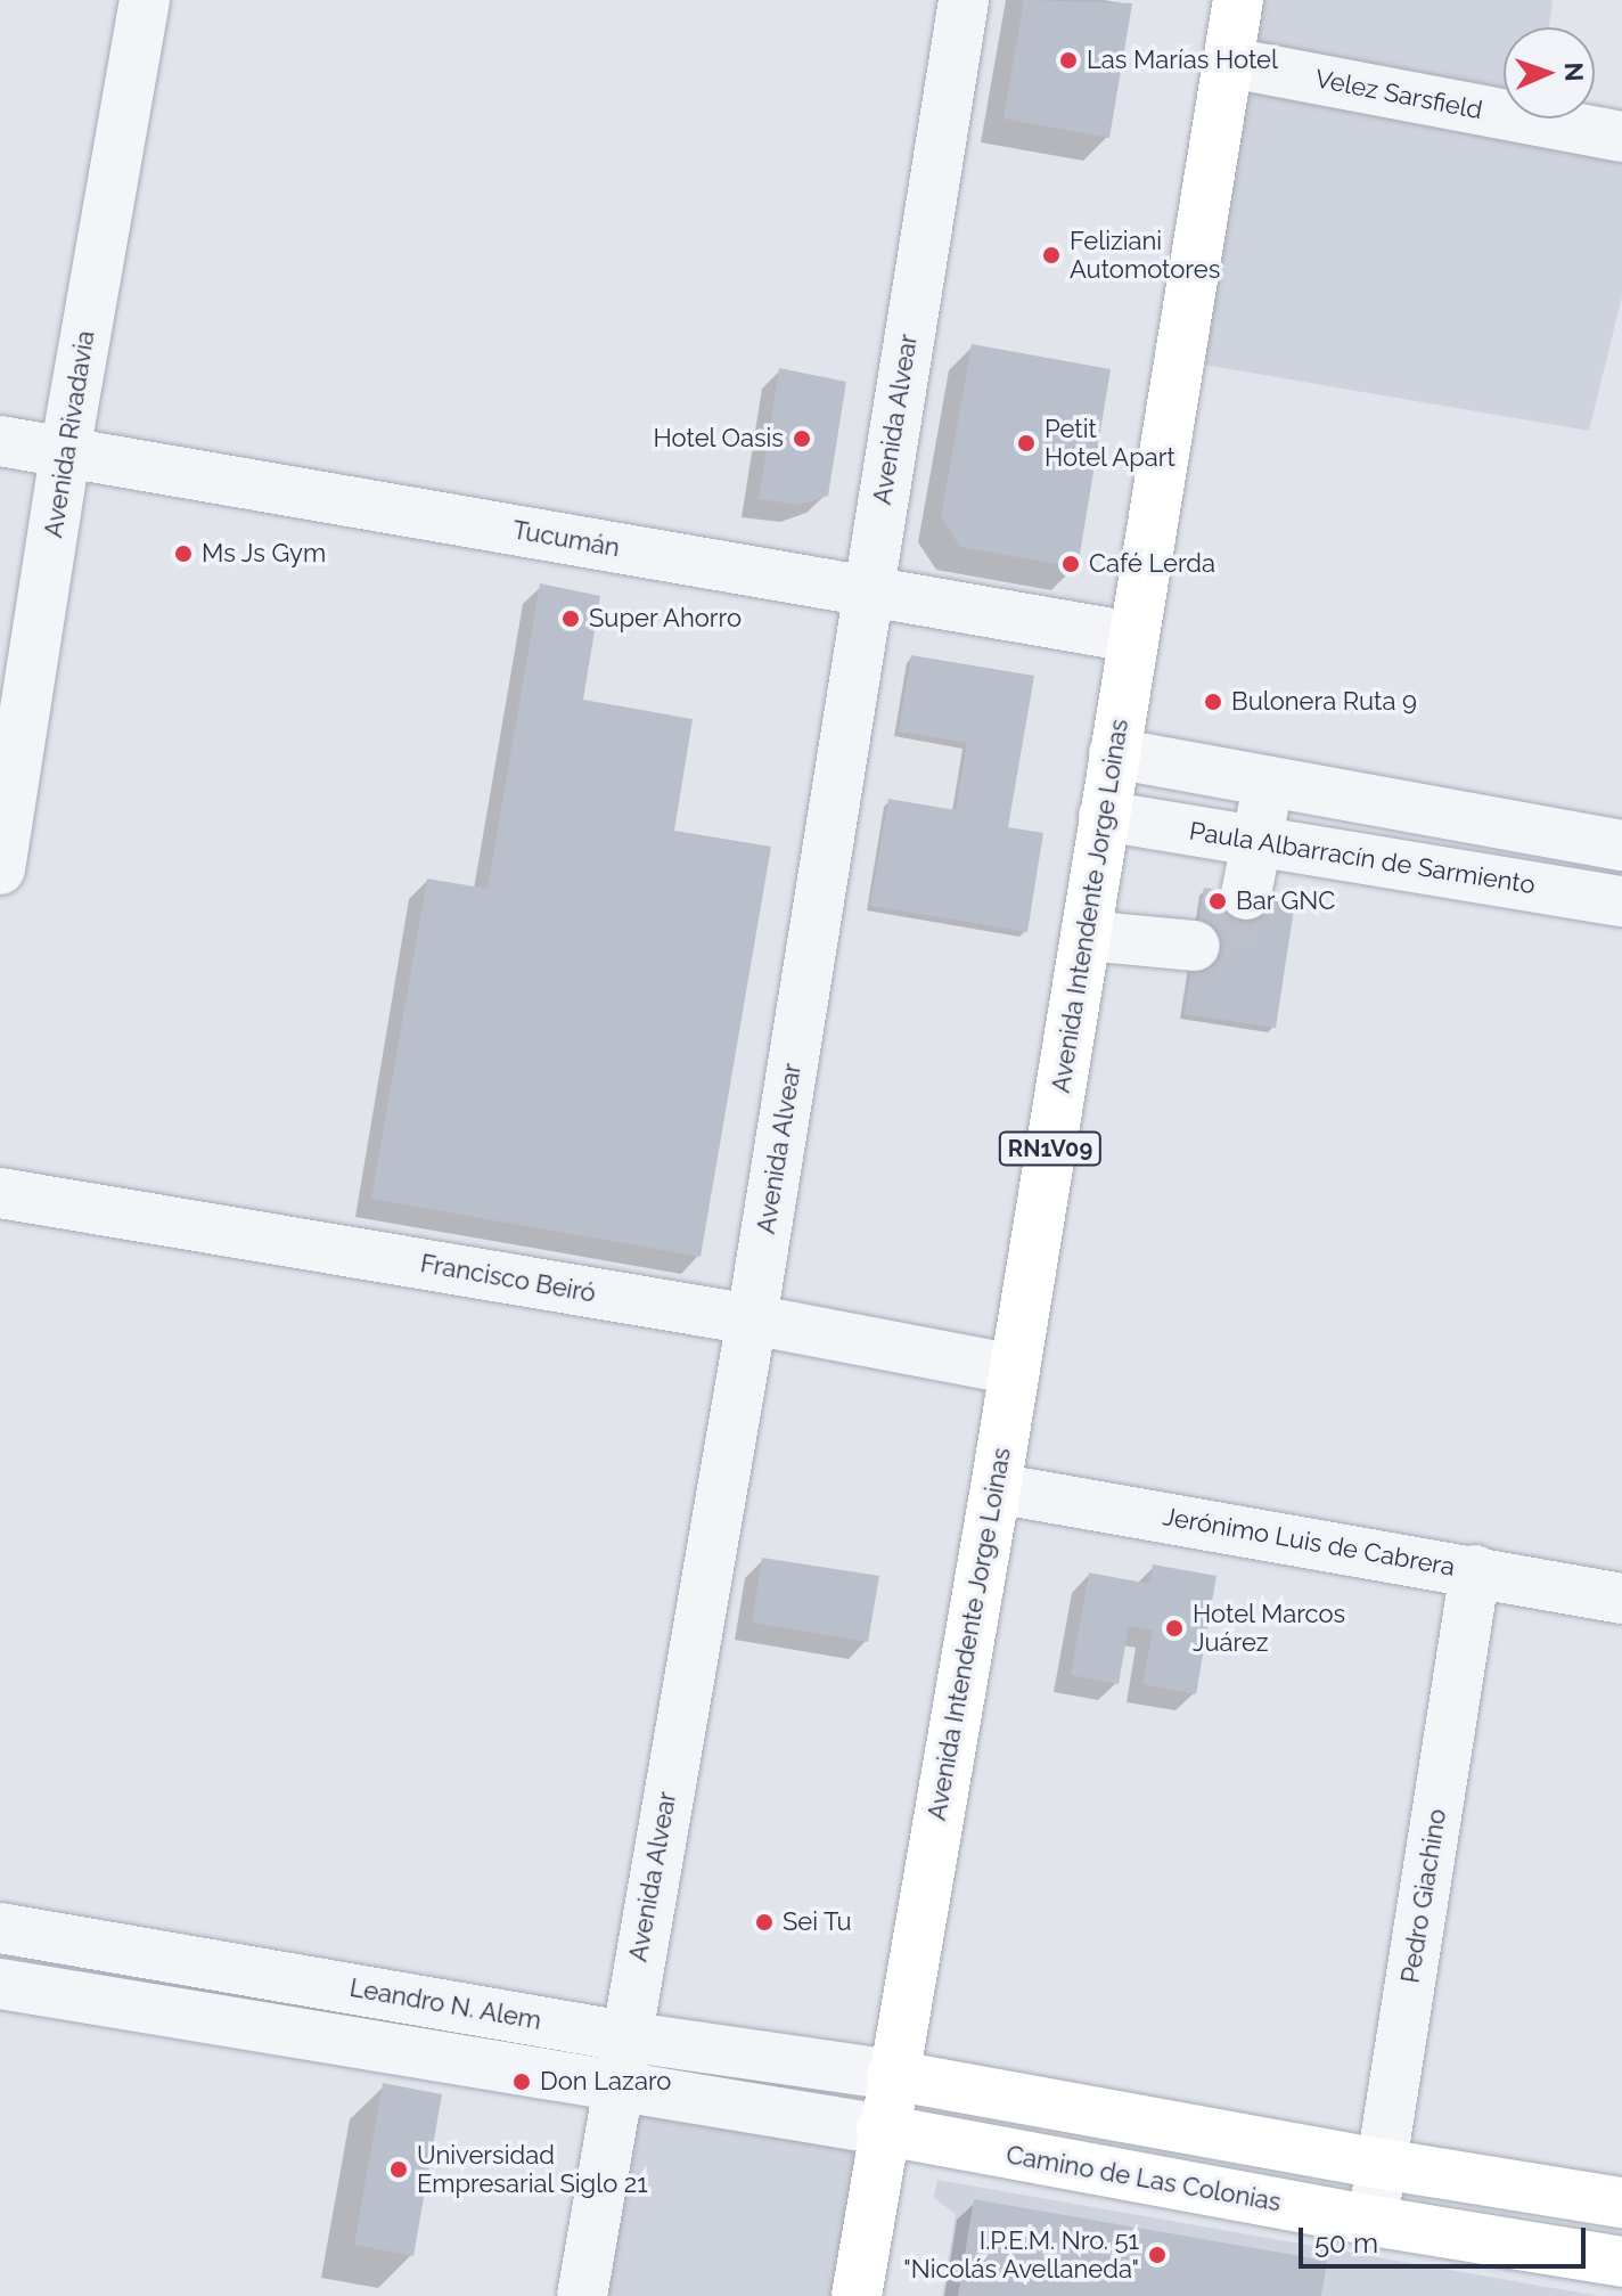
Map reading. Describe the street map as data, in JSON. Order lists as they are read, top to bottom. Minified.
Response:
{"streets":{"main road":["Avenida Intendente Jorge Loinas","RN1V09","Camino de Las Colonias"],"street":["Velez Sarsfield","Avenida Alvear","Avenida Rivadavia","Tucumán","Paula Albarracín de Sarmiento","Francisco Beiró","Jerónimo Luis de Cabrera","Pedro Giachino","Leandro N. Alem"]},"crossings":[["Velez Sarsfield","Avenida Intendente Jorge Loinas"],["Avenida Alvear","Tucumán"],["Avenida Alvear","Francisco Beiró"],["Avenida Alvear","Leandro N. Alem"],["Avenida Rivadavia","Tucumán"],["Tucumán","Avenida Intendente Jorge Loinas"],["Paula Albarracín de Sarmiento","Avenida Intendente Jorge Loinas"],["Avenida Intendente Jorge Loinas","Francisco Beiró"],["Avenida Intendente Jorge Loinas","Jerónimo Luis de Cabrera"],["Avenida Intendente Jorge Loinas","Leandro N. Alem"],["Avenida Intendente Jorge Loinas","Camino de Las Colonias"],["Jerónimo Luis de Cabrera","Pedro Giachino"],["Pedro Giachino","Camino de Las Colonias"]],"places":["Las Marías Hotel","Feliziani Automotores","Hotel Oasis","Petit Hotel Apart","Ms Js Gym","Café Lerda","Super Ahorro","Bulonera Ruta 9","Bar GNC","Hotel Marcos Juárez","Sei Tu","Don Lazaro","Universidad Empresarial Siglo 21","I.P.E.M. Nro. 51 \"Nicolás Avellaneda\""],"scale_bar":"50 m","north":"right"}
